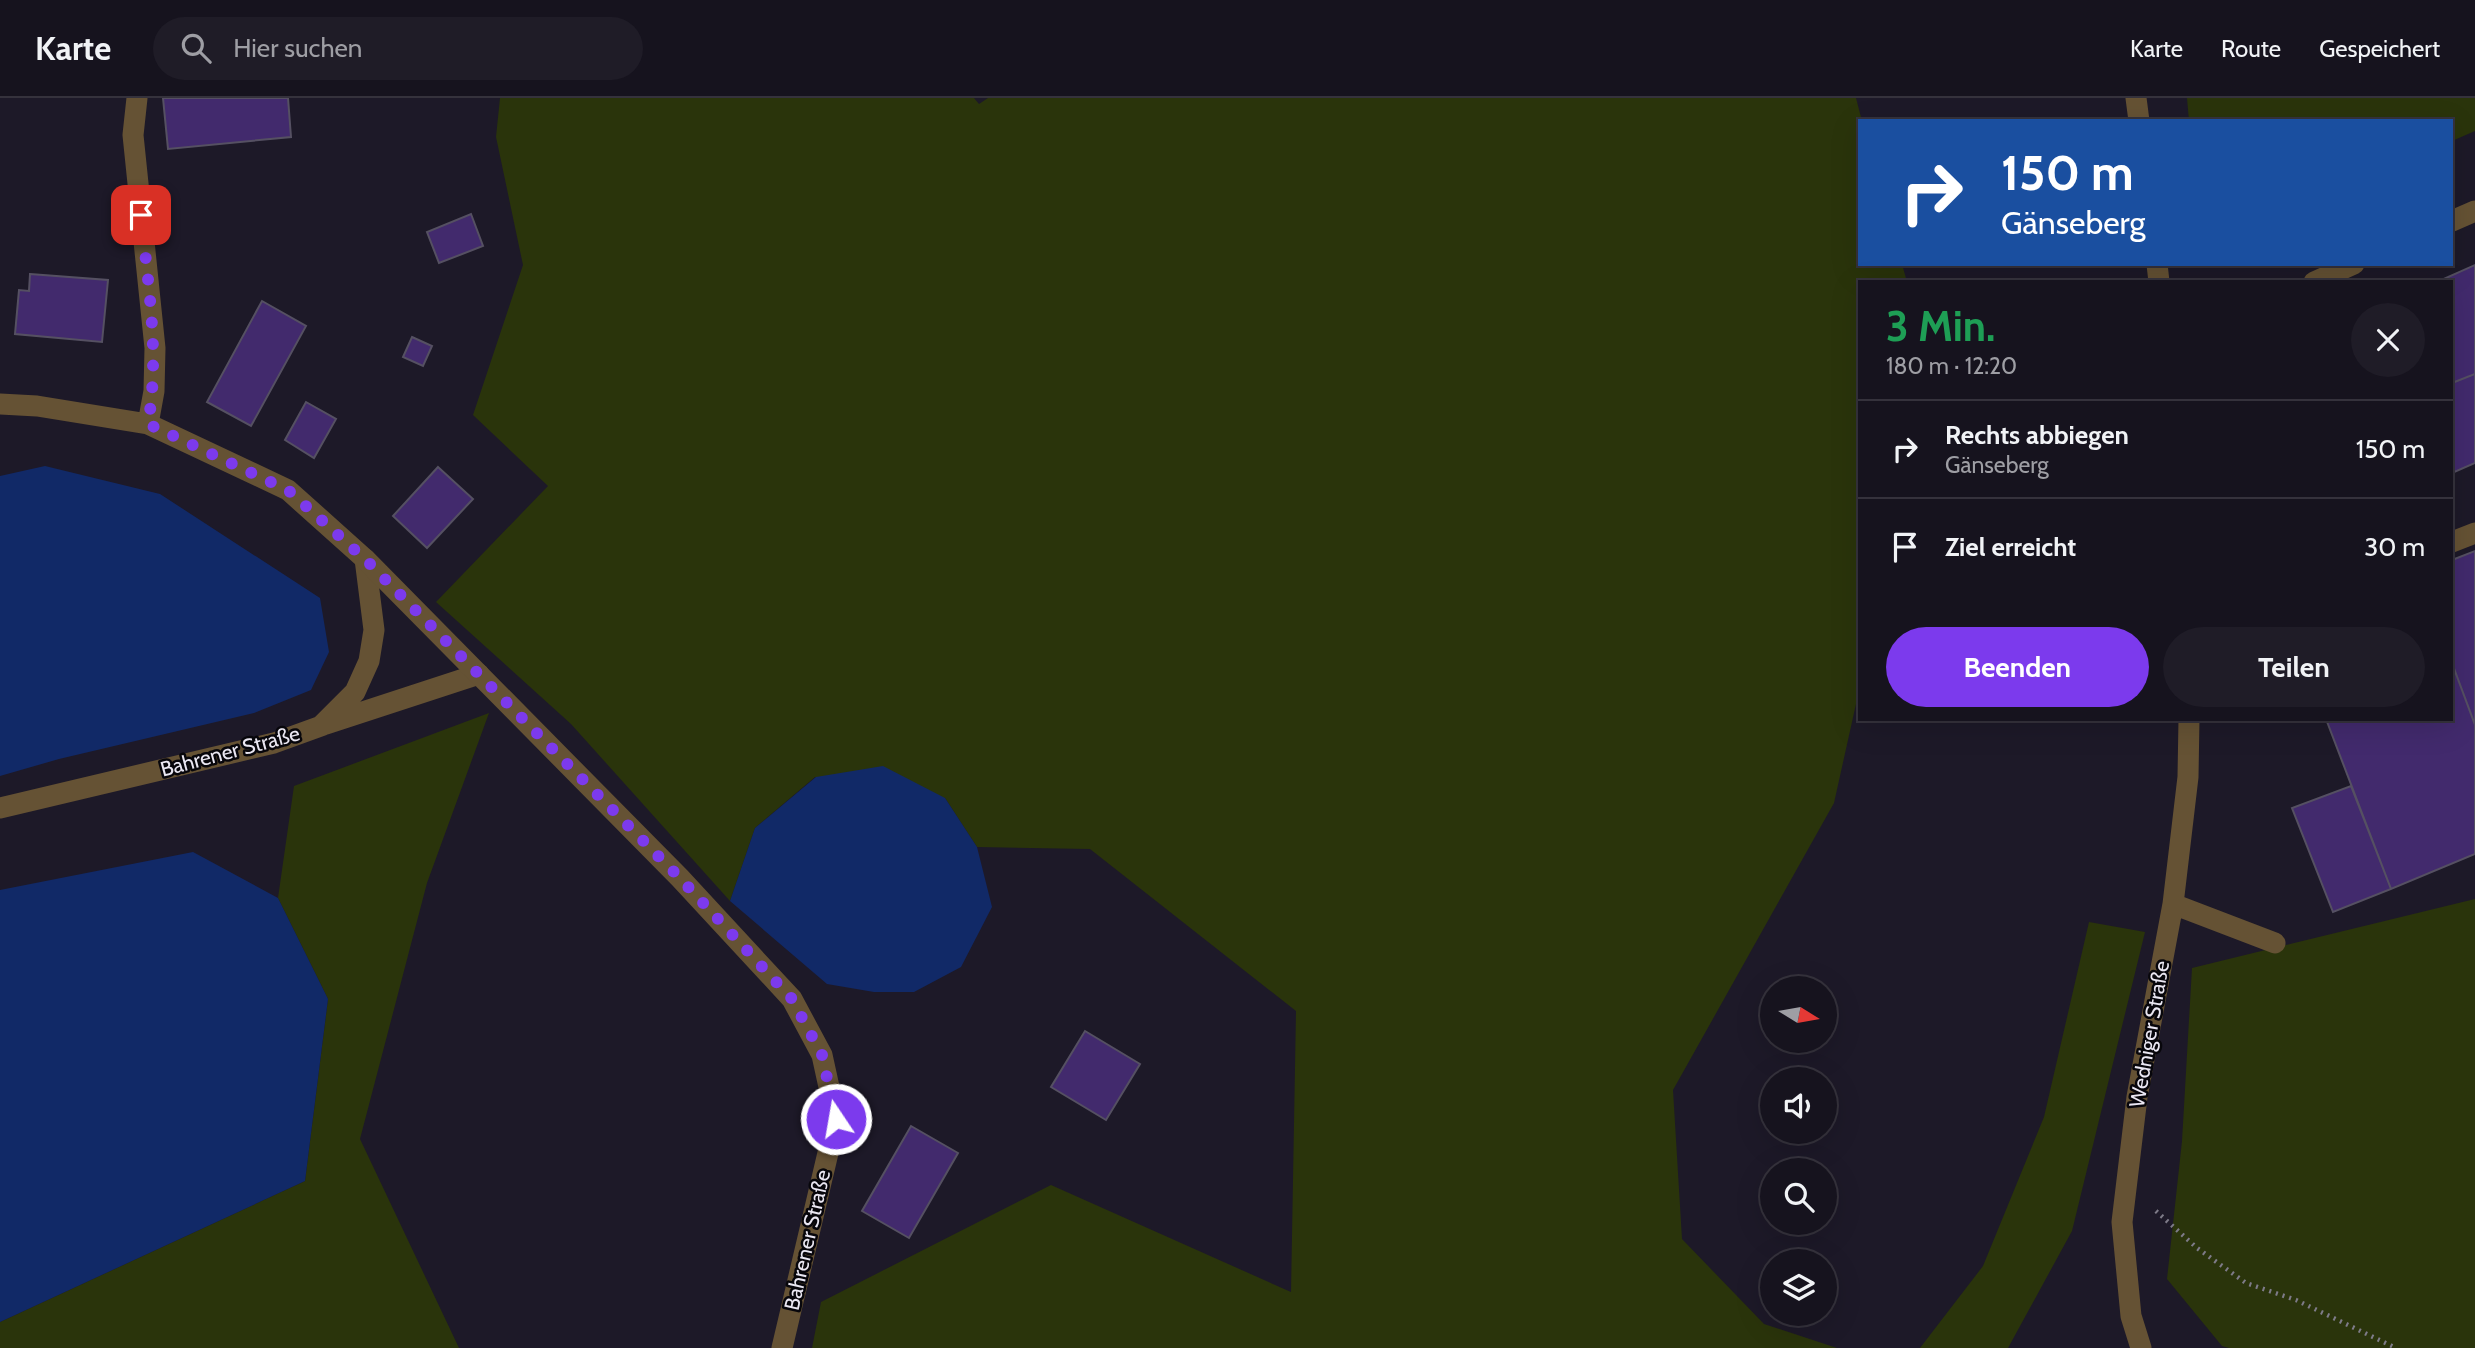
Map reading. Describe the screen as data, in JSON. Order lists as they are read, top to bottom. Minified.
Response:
{"streets":{"street":["Bahrener Straße","Wedniger Straße"]},"north":"right","page":{"header":"Karte","search":"Hier suchen","nav":["Karte","Route","Gespeichert"],"turn":["150 m","Gänseberg"],"heading":["3 Min.","180 m · 12:20"],"list":[{"name":"Rechts abbiegen","note":"Gänseberg","value":"150 m"},{"name":"Ziel erreicht","value":"30 m"}],"buttons":["Beenden","Teilen"]}}
